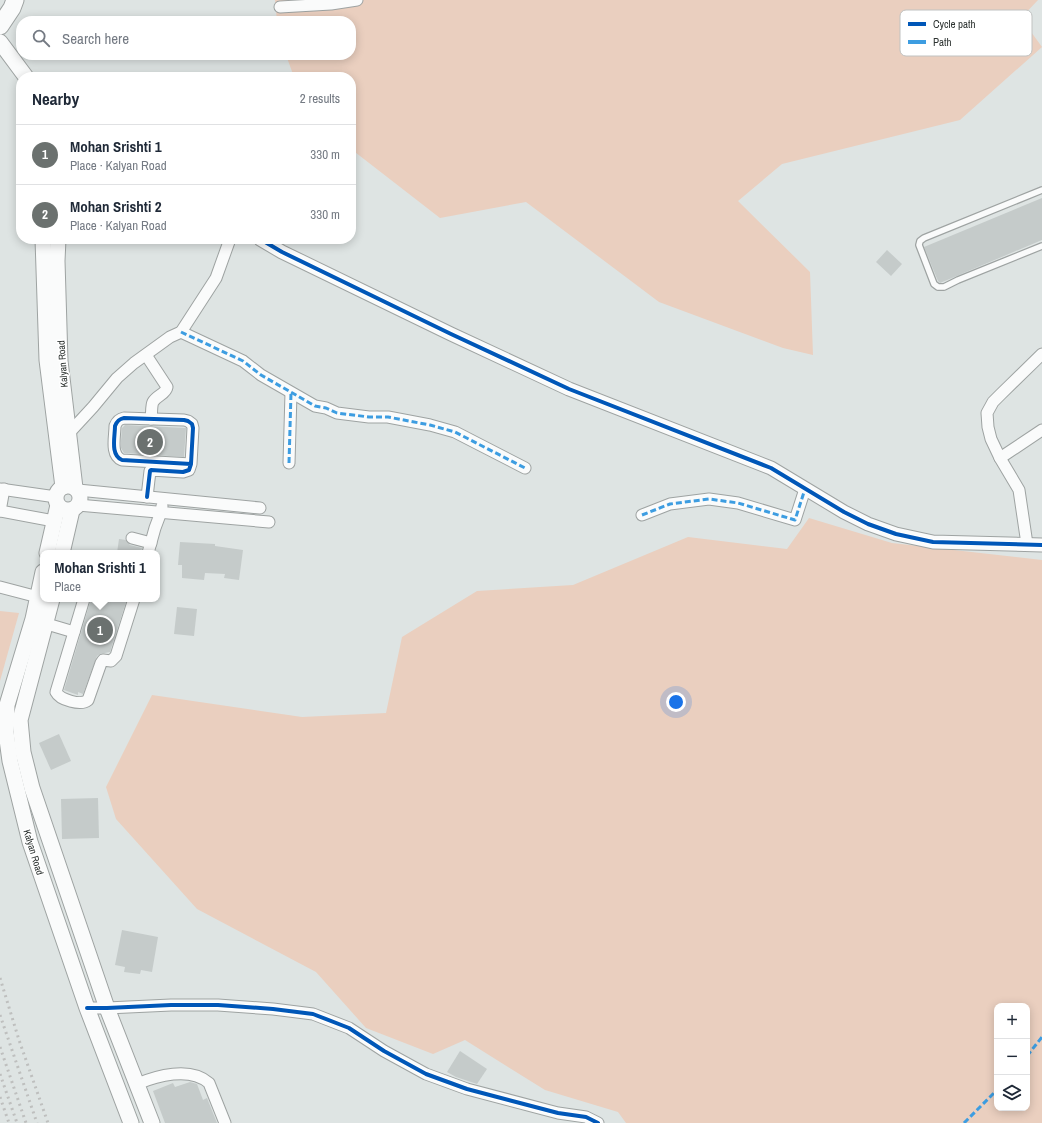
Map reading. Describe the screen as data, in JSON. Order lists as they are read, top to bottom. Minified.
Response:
{"streets":{"main road":["Kalyan Road"]},"legend":["Cycle path","Path"],"page":{"search":"Search here","heading":["Nearby","2 results"],"list":[{"mark":"1","name":"Mohan Srishti 1","note":"Place · Kalyan Road","value":"330 m"},{"mark":"2","name":"Mohan Srishti 2","note":"Place · Kalyan Road","value":"330 m"}],"pins":["2","1"],"popup":["Mohan Srishti 1","Place"],"map_buttons":["+","−"]}}
